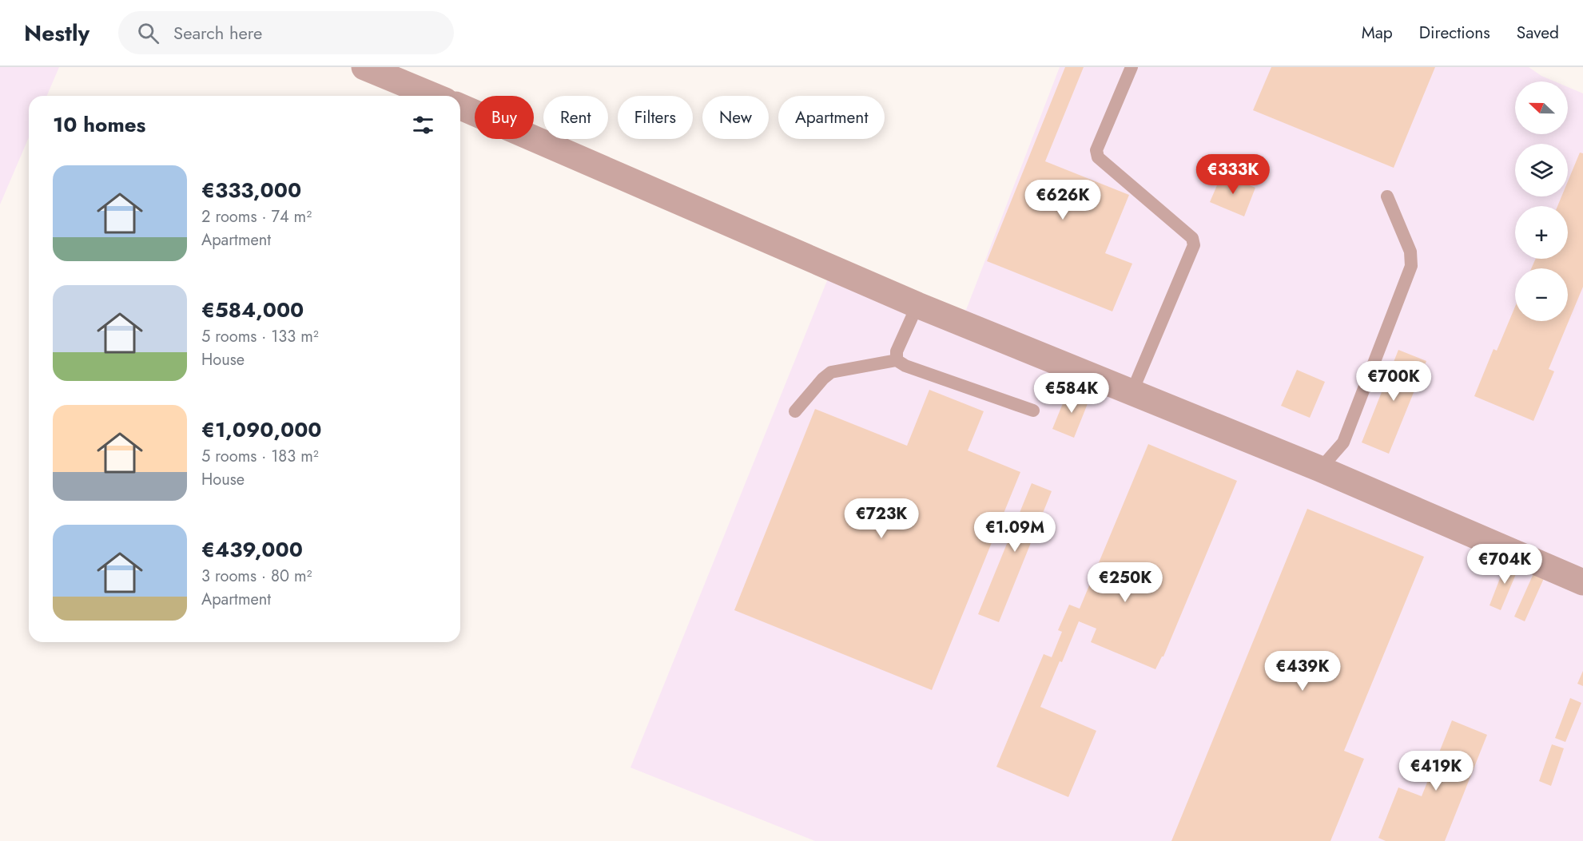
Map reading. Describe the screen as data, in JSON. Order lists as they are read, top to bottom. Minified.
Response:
{"north":"left","page":{"header":"Nestly","search":"Search here","nav":["Map","Directions","Saved"],"map_buttons":["+","−"],"chip":["Buy","Rent","Filters","New","Apartment"],"heading":"10 homes","list":[{"name":"€333,000","note":"2 rooms · 74 m² · Apartment"},{"name":"€584,000","note":"5 rooms · 133 m² · House"},{"name":"€1,090,000","note":"5 rooms · 183 m² · House"},{"name":"€439,000","note":"3 rooms · 80 m² · Apartment"}],"price":["€333K","€626K","€700K","€584K","€723K","€1.09M","€704K","€250K","€439K","€419K"]}}
